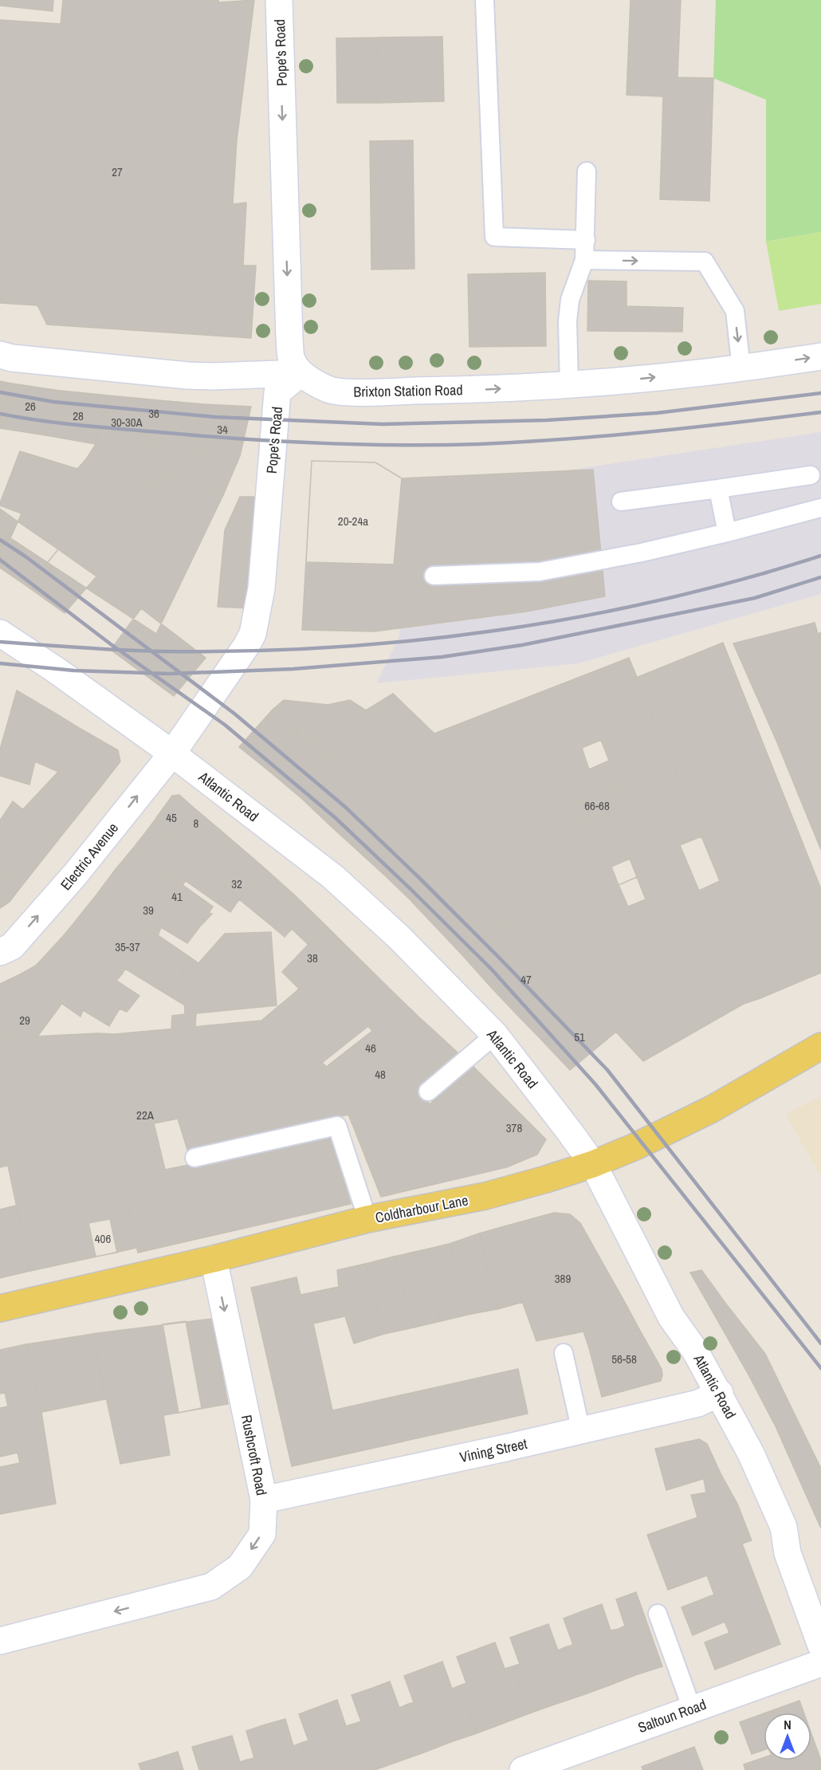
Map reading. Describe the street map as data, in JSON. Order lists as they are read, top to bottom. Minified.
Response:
{"streets":{"main road":["Coldharbour Lane"],"street":["Pope's Road","Brixton Station Road","Atlantic Road","Electric Avenue","Vining Street","Rushcroft Road","Saltoun Road"]},"crossings":[["Pope's Road","Brixton Station Road"],["Pope's Road","Atlantic Road"],["Pope's Road","Electric Avenue"],["Atlantic Road","Electric Avenue"],["Atlantic Road","Coldharbour Lane"],["Atlantic Road","Vining Street"],["Coldharbour Lane","Rushcroft Road"],["Vining Street","Rushcroft Road"]],"one_way":["Pope's Road","Brixton Station Road","Electric Avenue"],"house_numbers":["27","26","36","28","30-30A","34","20-24a","66-68","45","8","32","41","39","35-37","38","47","29","51","46","48","22A","378","406","389","56-58"],"north":"top"}
